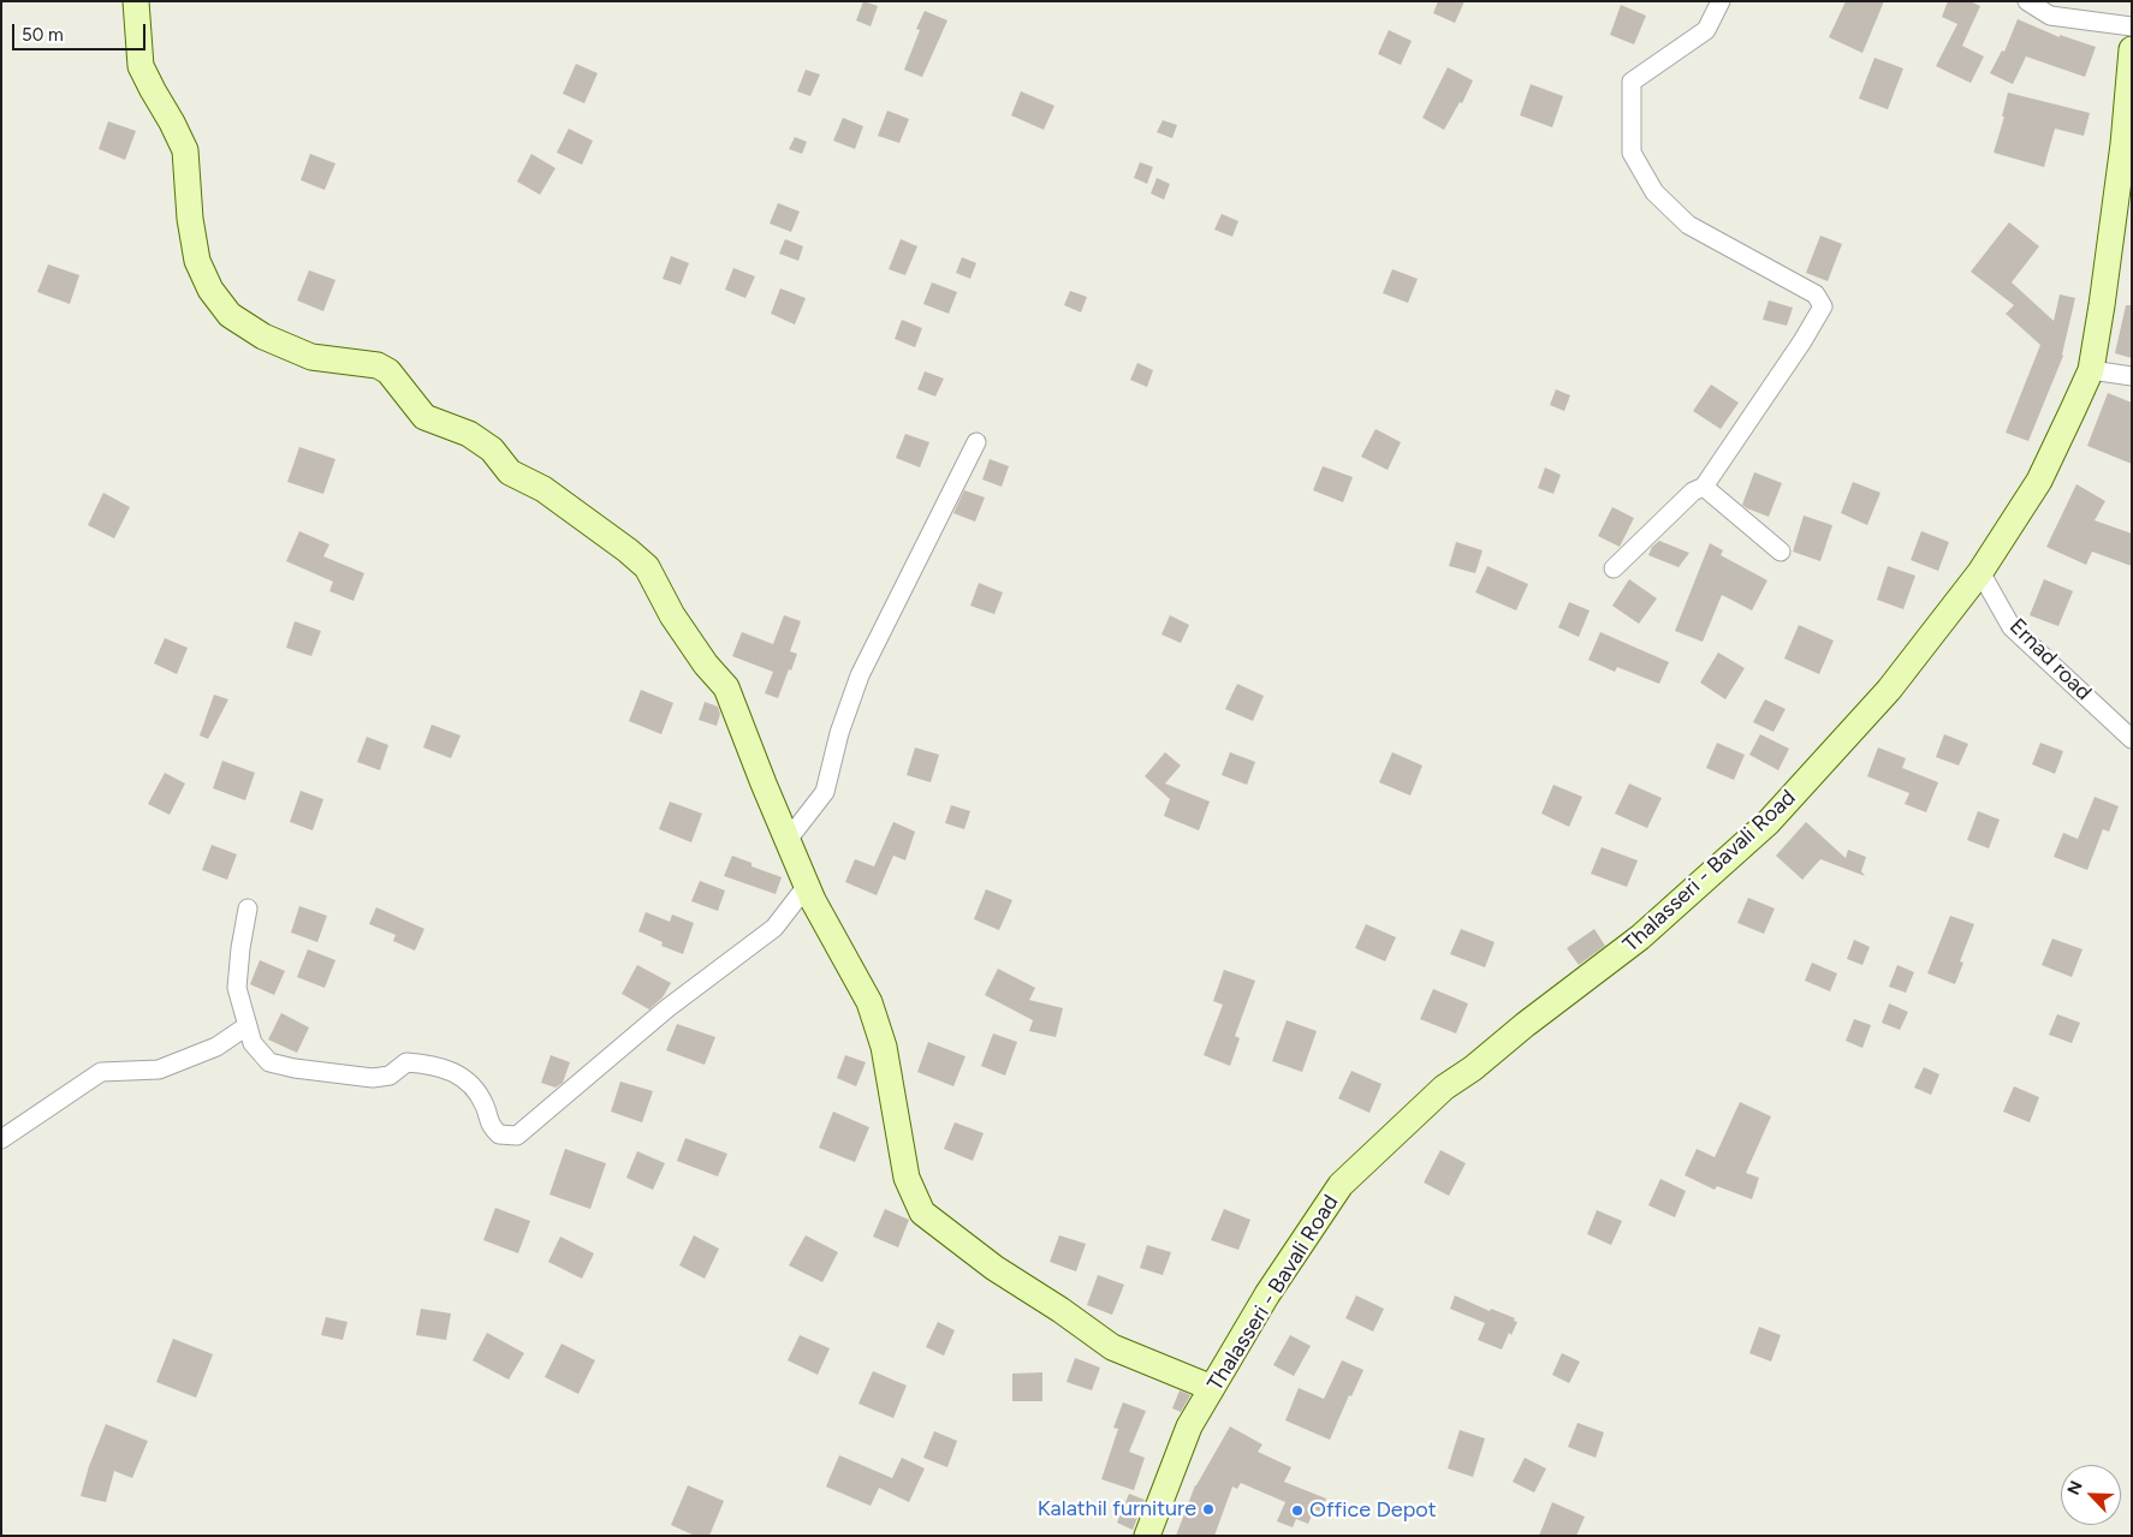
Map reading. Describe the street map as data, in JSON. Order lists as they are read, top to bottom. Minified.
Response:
{"streets":{"street":["Ernad road","Thalasseri - Bavali Road"]},"crossings":[["Ernad road","Thalasseri - Bavali Road"]],"places":["Kalathil furniture","Office Depot"],"scale_bar":"50 m","north":"top left"}
